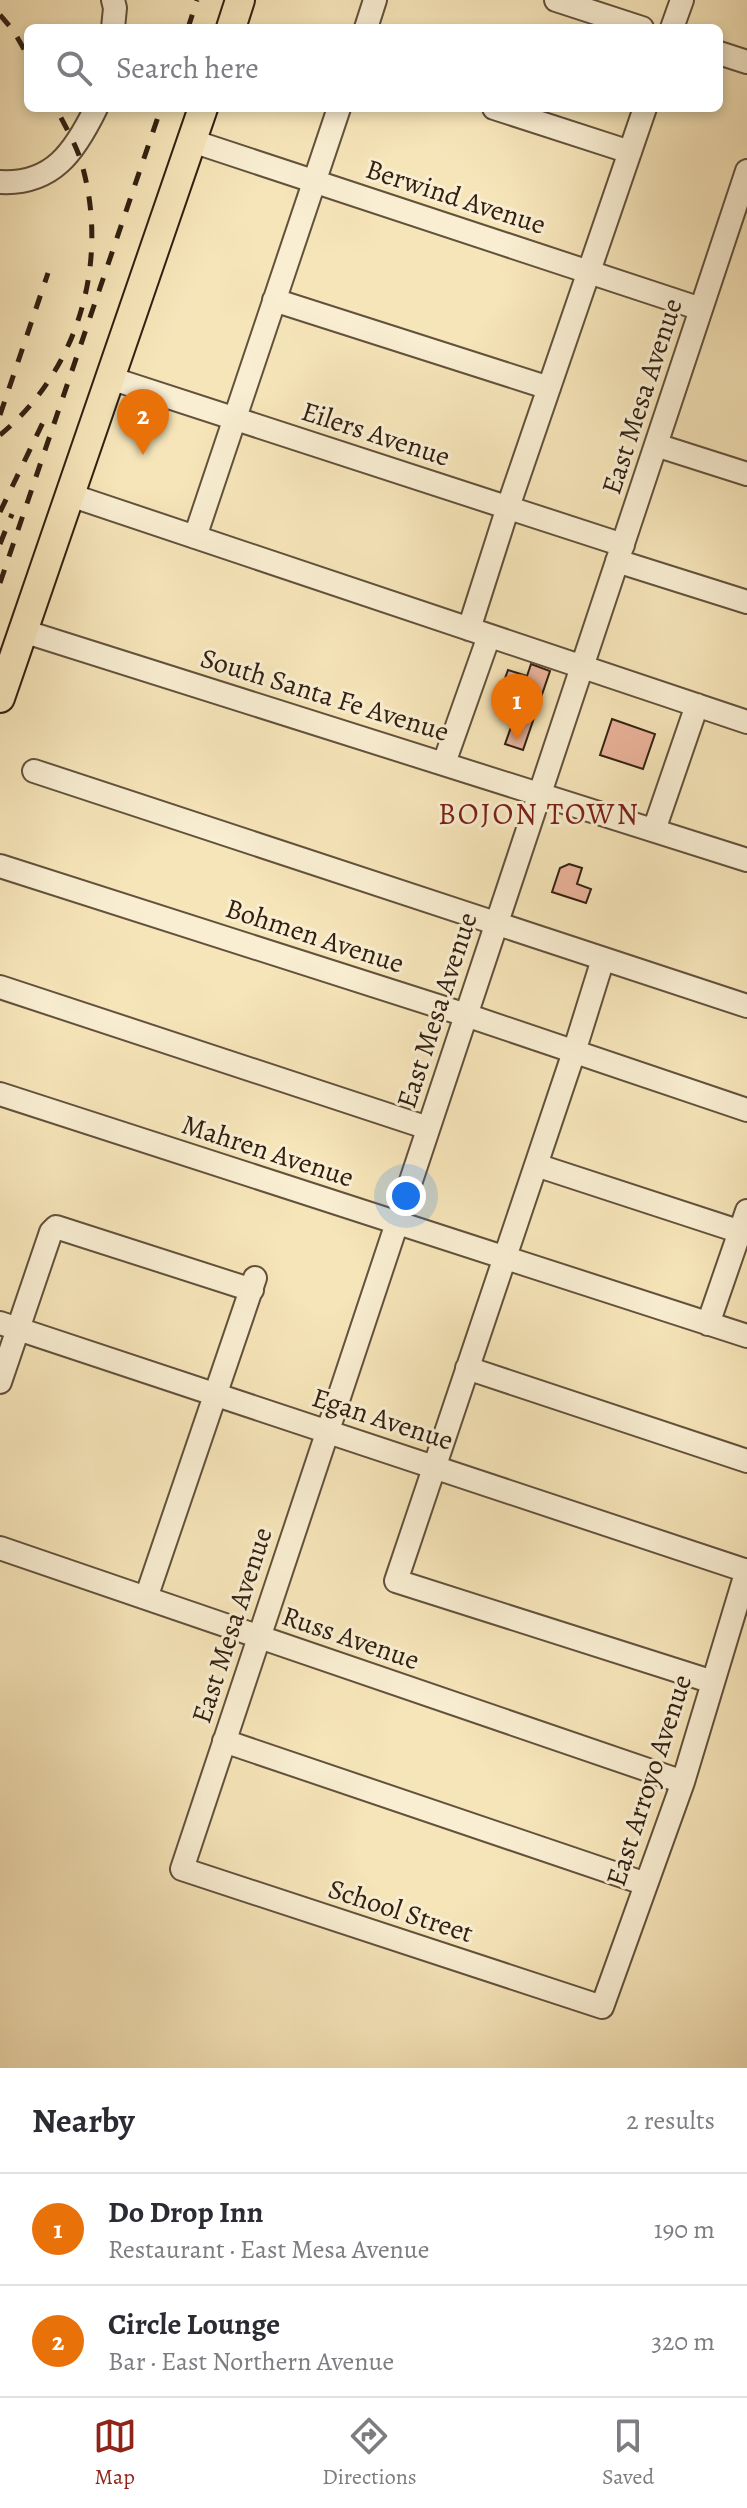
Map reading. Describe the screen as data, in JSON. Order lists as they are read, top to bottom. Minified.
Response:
{"streets":{"street":["Berwind Avenue","East Mesa Avenue","Eilers Avenue","South Santa Fe Avenue","Bohmen Avenue","Mahren Avenue","Egan Avenue","Russ Avenue","East Arroyo Avenue","School Street"]},"crossings":[["Berwind Avenue","East Mesa Avenue"],["East Mesa Avenue","Eilers Avenue"],["East Mesa Avenue","South Santa Fe Avenue"],["East Mesa Avenue","Bohmen Avenue"],["East Mesa Avenue","Mahren Avenue"],["East Mesa Avenue","Egan Avenue"],["East Mesa Avenue","Russ Avenue"],["East Mesa Avenue","School Street"],["Egan Avenue","East Arroyo Avenue"],["Russ Avenue","East Arroyo Avenue"],["East Arroyo Avenue","School Street"]],"districts":["BOJON TOWN"],"page":{"search":"Search here","pins":["2","1"],"heading":["Nearby","2 results"],"list":[{"mark":"1","name":"Do Drop Inn","note":"Restaurant · East Mesa Avenue","value":"190 m"},{"mark":"2","name":"Circle Lounge","note":"Bar · East Northern Avenue","value":"320 m"}],"nav":["Map","Directions","Saved"]}}
